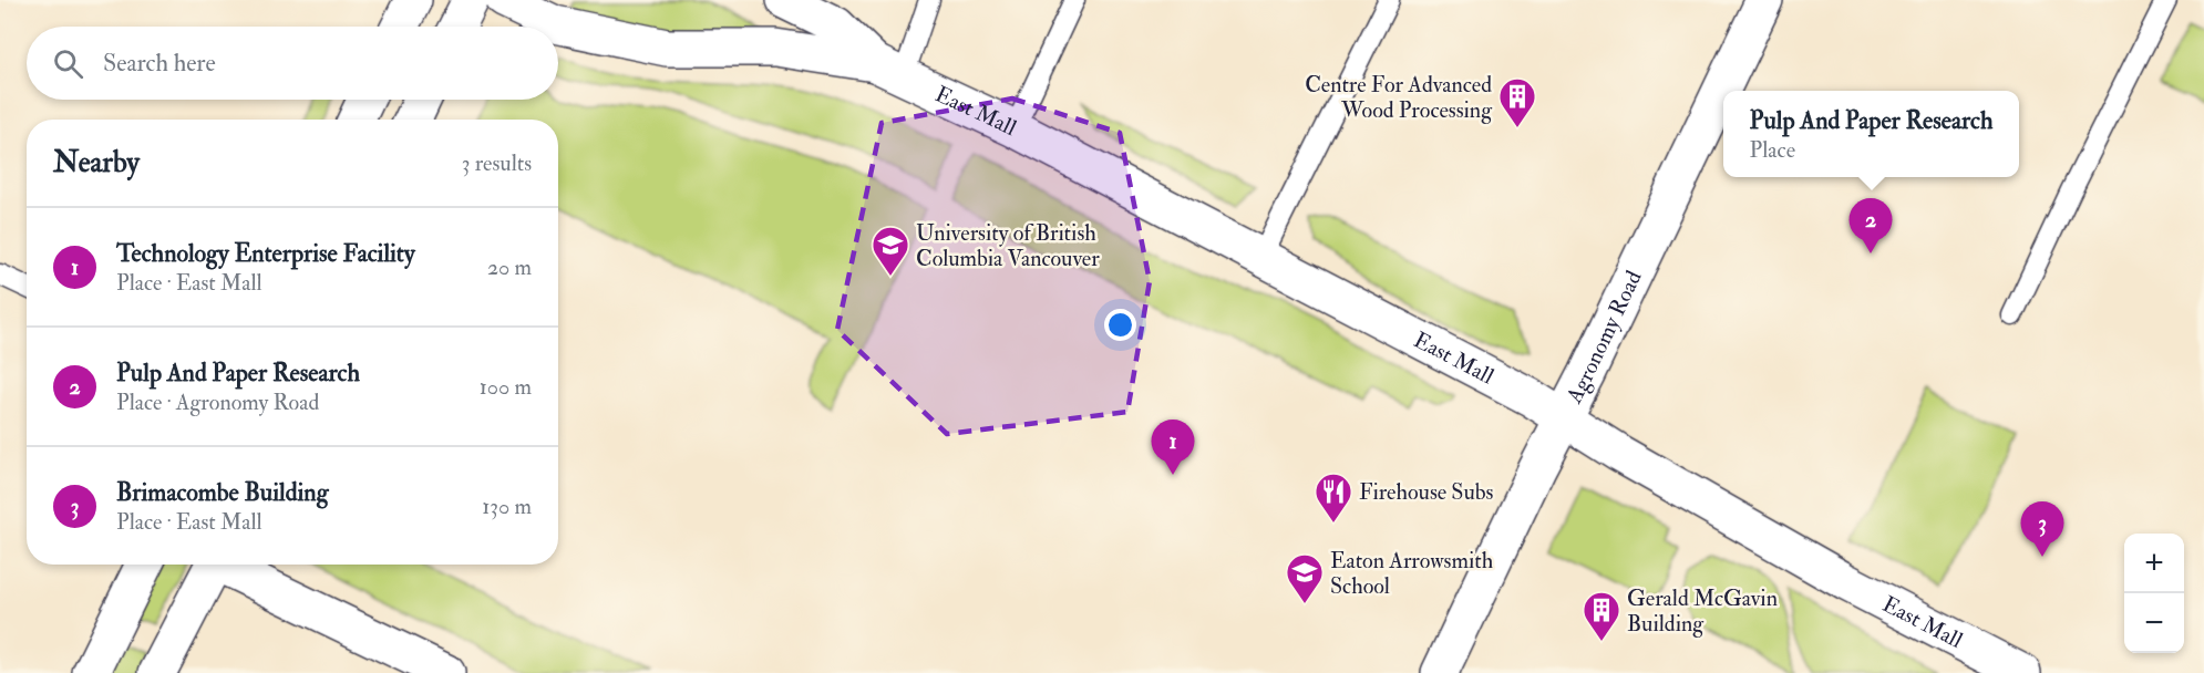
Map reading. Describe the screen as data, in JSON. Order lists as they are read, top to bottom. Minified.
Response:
{"streets":{"street":["East Mall","Agronomy Road"]},"crossings":[["East Mall","Agronomy Road"]],"places":{"building":["Centre For Advanced Wood Processing","Gerald McGavin Building"],"school or university":["University of British Columbia Vancouver","Eaton Arrowsmith School"],"restaurant":["Firehouse Subs"]},"page":{"search":"Search here","popup":["Pulp And Paper Research","Place"],"heading":["Nearby","3 results"],"pins":["2","1","3"],"list":[{"mark":"1","name":"Technology Enterprise Facility","note":"Place · East Mall","value":"20 m"},{"mark":"2","name":"Pulp And Paper Research","note":"Place · Agronomy Road","value":"100 m"},{"mark":"3","name":"Brimacombe Building","note":"Place · East Mall","value":"130 m"}],"map_buttons":["+","−"]}}
